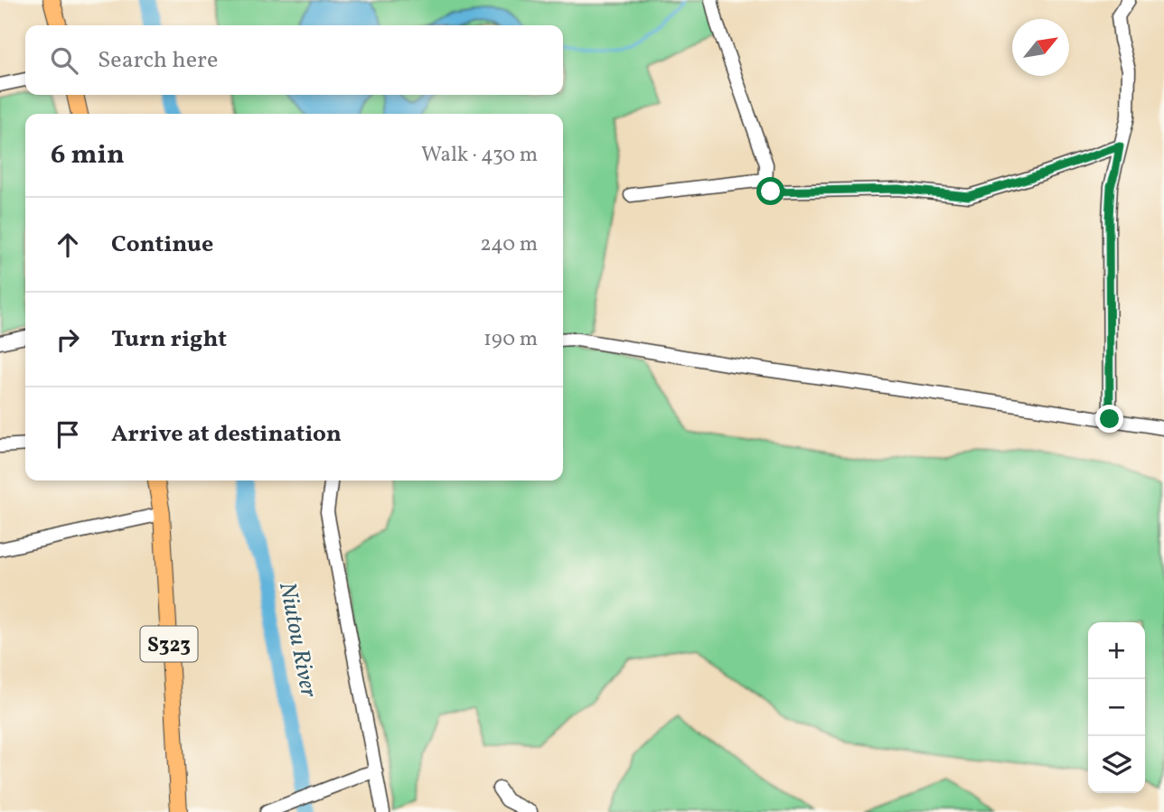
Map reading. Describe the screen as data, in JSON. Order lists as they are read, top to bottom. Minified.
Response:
{"streets":{"main road":["S323"]},"water":["Niutou River"],"north":"top right","page":{"search":"Search here","heading":["6 min","Walk · 430 m"],"list":[["Continue","240 m"],["Turn right","190 m"],"Arrive at destination"],"map_buttons":["+","−"]}}
